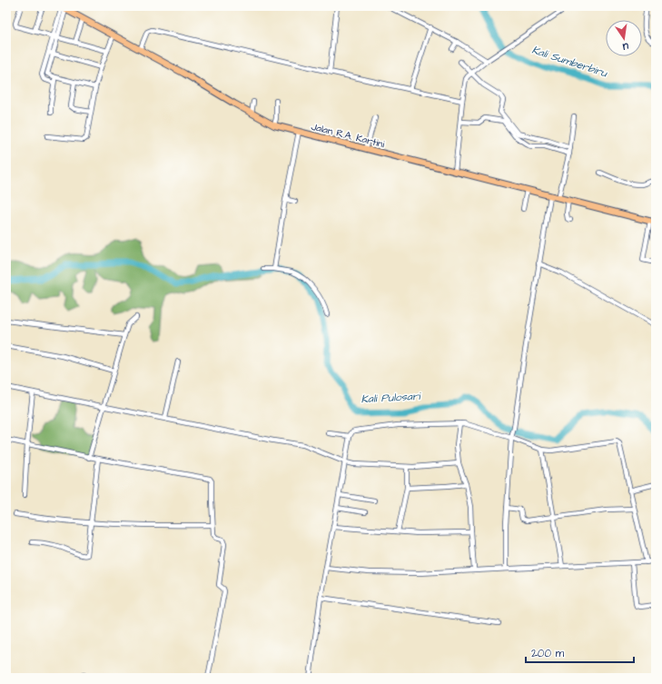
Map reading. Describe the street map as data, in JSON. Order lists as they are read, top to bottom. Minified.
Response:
{"streets":{"main road":["Jalan R.A. Kartini"]},"water":["Kali Sumberbiru","Kali Pulosari"],"scale_bar":"200 m","north":"bottom"}
